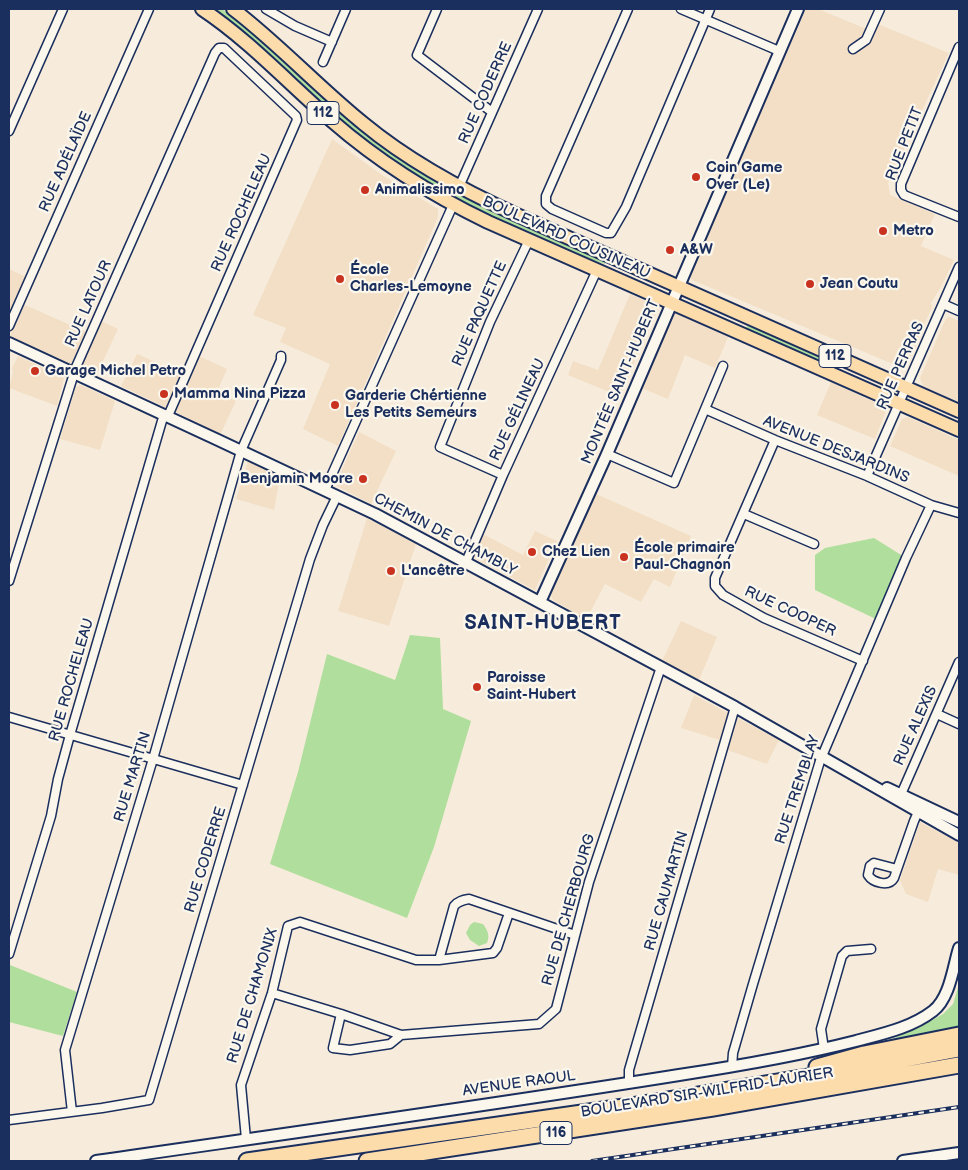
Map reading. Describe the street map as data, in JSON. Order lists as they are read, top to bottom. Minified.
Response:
{"streets":{"highway":["BOULEVARD SIR-WILFRID-LAURIER","116"],"main road":["112","BOULEVARD COUSINEAU"],"street":["RUE CODERRE","RUE PETIT","RUE ADÉLAÏDE","RUE ROCHELEAU","RUE LATOUR","RUE PAQUETTE","RUE PERRAS","MONTÉE SAINT-HUBERT","RUE GÉLINEAU","AVENUE DESJARDINS","CHEMIN DE CHAMBLY","RUE COOPER","RUE ALEXIS","RUE MARTIN","RUE TREMBLAY","RUE CAUMARTIN","RUE DE CHERBOURG","RUE DE CHAMONIX","AVENUE RAOUL"]},"crossings":[["RUE CODERRE","BOULEVARD COUSINEAU"],["RUE CODERRE","CHEMIN DE CHAMBLY"],["RUE CODERRE","RUE MARTIN"],["RUE ROCHELEAU","RUE LATOUR"],["RUE ROCHELEAU","CHEMIN DE CHAMBLY"],["BOULEVARD COUSINEAU","RUE PAQUETTE"],["BOULEVARD COUSINEAU","RUE PERRAS"],["BOULEVARD COUSINEAU","MONTÉE SAINT-HUBERT"],["BOULEVARD COUSINEAU","RUE GÉLINEAU"],["RUE LATOUR","CHEMIN DE CHAMBLY"],["RUE PAQUETTE","RUE GÉLINEAU"],["RUE PERRAS","AVENUE DESJARDINS"],["MONTÉE SAINT-HUBERT","CHEMIN DE CHAMBLY"],["RUE GÉLINEAU","CHEMIN DE CHAMBLY"],["AVENUE DESJARDINS","RUE COOPER"],["AVENUE DESJARDINS","RUE TREMBLAY"],["CHEMIN DE CHAMBLY","RUE ALEXIS"],["CHEMIN DE CHAMBLY","RUE MARTIN"],["CHEMIN DE CHAMBLY","RUE TREMBLAY"],["CHEMIN DE CHAMBLY","RUE CAUMARTIN"],["CHEMIN DE CHAMBLY","RUE DE CHERBOURG"],["RUE COOPER","RUE TREMBLAY"],["RUE TREMBLAY","AVENUE RAOUL"],["RUE CAUMARTIN","AVENUE RAOUL"],["RUE DE CHERBOURG","RUE DE CHAMONIX"],["RUE DE CHAMONIX","AVENUE RAOUL"]],"districts":["SAINT-HUBERT"],"places":["Coin Game Over (Le)","Animalissimo","Metro","A&W","École Charles-Lemoyne","Jean Coutu","Garage Michel Petro","Mamma Nina Pizza","Garderie Chértienne Les Petits Semeurs","Benjamin Moore","Chez Lien","École primaire Paul-Chagnon","L'ancêtre","Paroisse Saint-Hubert"]}
